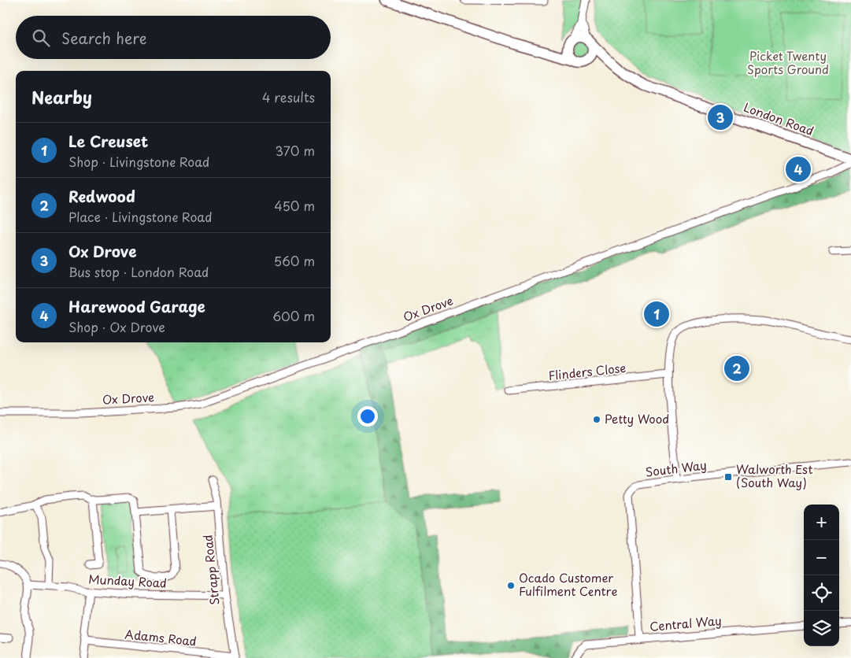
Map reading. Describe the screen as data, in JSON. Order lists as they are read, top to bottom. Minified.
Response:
{"streets":{"main road":["London Road"],"street":["Ox Drove","Flinders Close","South Way","Strapp Road","Munday Road","Central Way","Adams Road"]},"crossings":[["South Way","Central Way"],["Strapp Road","Munday Road"],["Strapp Road","Adams Road"]],"parks":["Picket Twenty Sports Ground"],"places":{"other":["Petty Wood","Ocado Customer Fulfilment Centre"],"transit":["Walworth Est (South Way)"]},"page":{"search":"Search here","heading":["Nearby","4 results"],"pins":["3","4","1","2"],"list":[{"mark":"1","name":"Le Creuset","note":"Shop · Livingstone Road","value":"370 m"},{"mark":"2","name":"Redwood","note":"Place · Livingstone Road","value":"450 m"},{"mark":"3","name":"Ox Drove","note":"Bus stop · London Road","value":"560 m"},{"mark":"4","name":"Harewood Garage","note":"Shop · Ox Drove","value":"600 m"}],"map_buttons":["+","−"]}}
